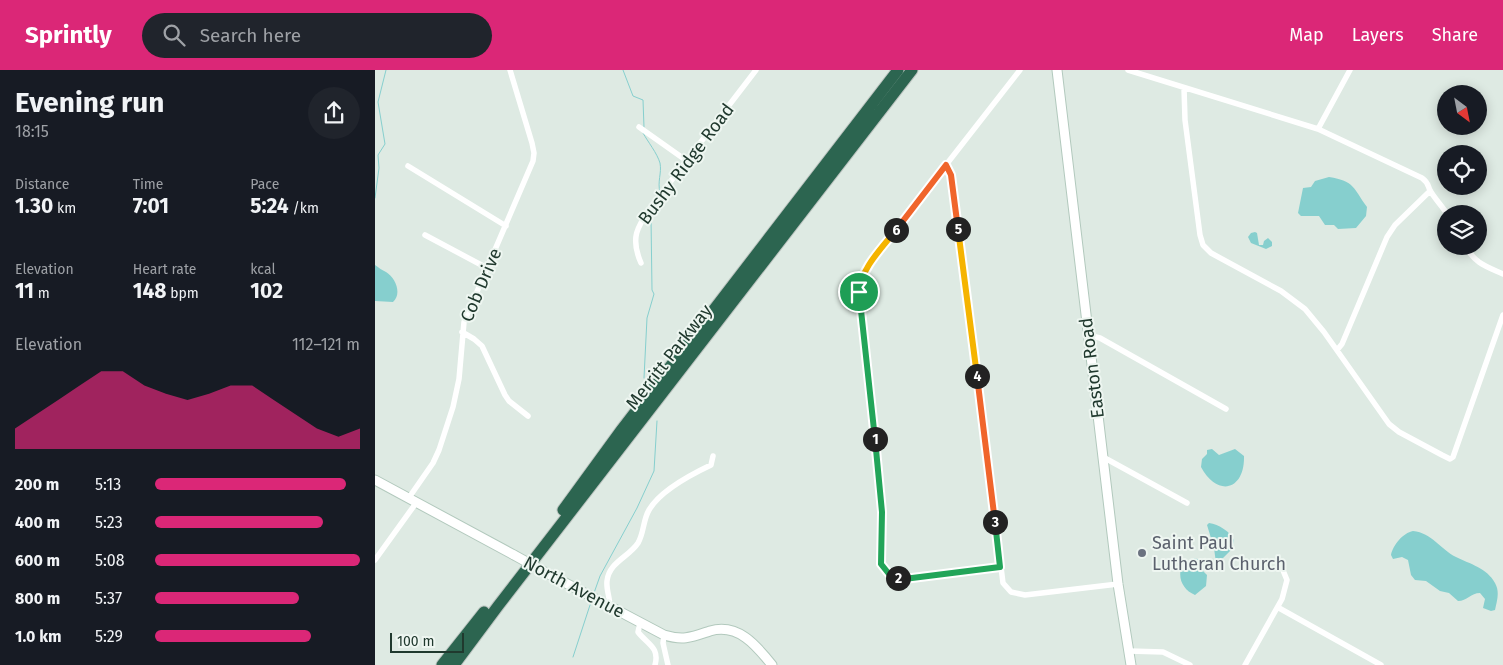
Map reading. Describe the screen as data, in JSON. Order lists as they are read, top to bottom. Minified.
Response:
{"streets":{"highway":["Merritt Parkway"],"main road":["Easton Road","North Avenue"],"street":["Bushy Ridge Road","Cob Drive"]},"crossings":[["Cob Drive","North Avenue"]],"places":["Saint Paul Lutheran Church"],"scale_bar":"100 m","north":"bottom right","page":{"header":"Sprintly","search":"Search here","nav":["Map","Layers","Share"],"heading":["Evening run","18:15"],"stats":[["Distance","1.30 km"],["Time","7:01"],["Pace","5:24 /km"],["Elevation","11 m"],["Heart rate","148 bpm"],["kcal","102"]],"pins":["5","6","4","1","3","2"],"chart":["Elevation","112–121 m"],"list":[{"name":"200 m","note":"5:13"},{"name":"400 m","note":"5:23"},{"name":"600 m","note":"5:08"},{"name":"800 m","note":"5:37"},{"name":"1.0 km","note":"5:29"}],"scale":"100 m"}}
